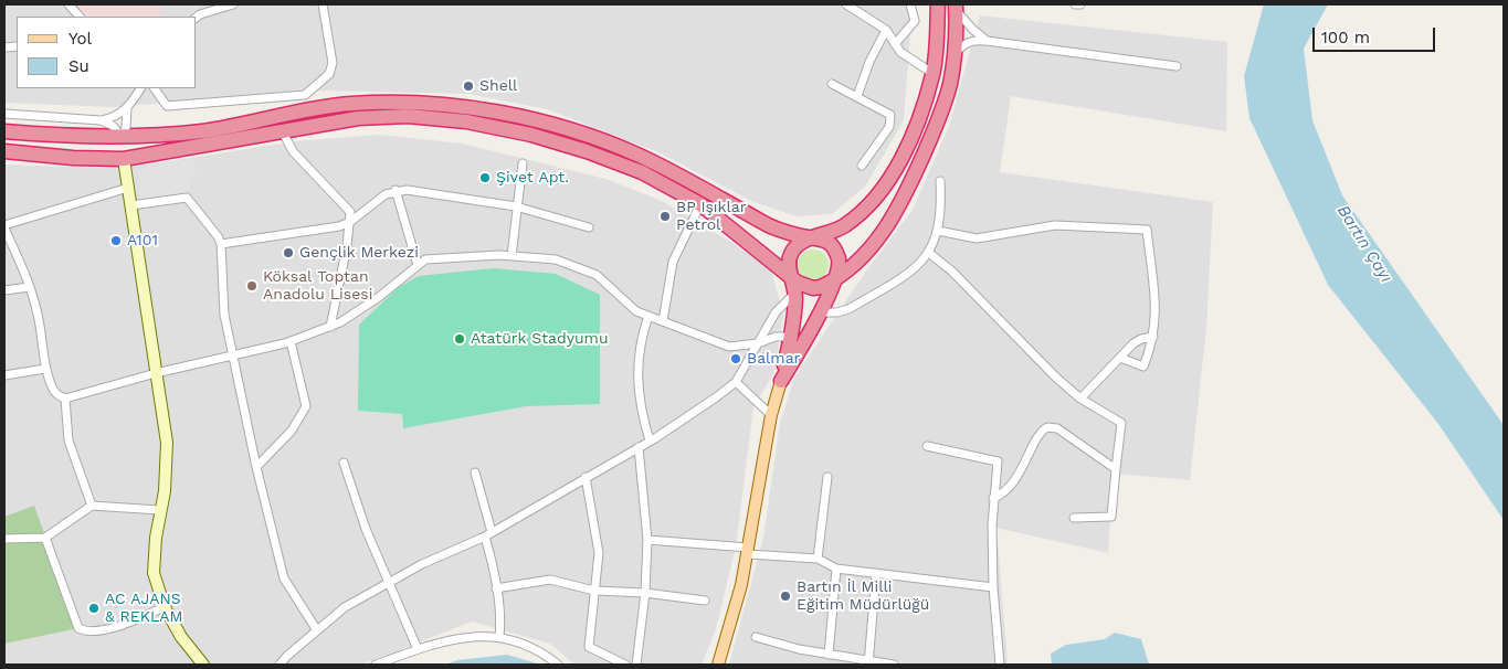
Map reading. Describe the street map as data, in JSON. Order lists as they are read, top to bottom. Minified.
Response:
{"water":["Bartın Çayı"],"places":["Shell","Şivet Apt.","BP Işıklar Petrol","A101","Gençlik Merkezi","Köksal Toptan Anadolu Lisesi","Atatürk Stadyumu","Balmar","Bartın İl Milli Eğitim Müdürlüğü","AC AJANS & REKLAM"],"legend":["Yol","Su"],"scale_bar":"100 m"}
